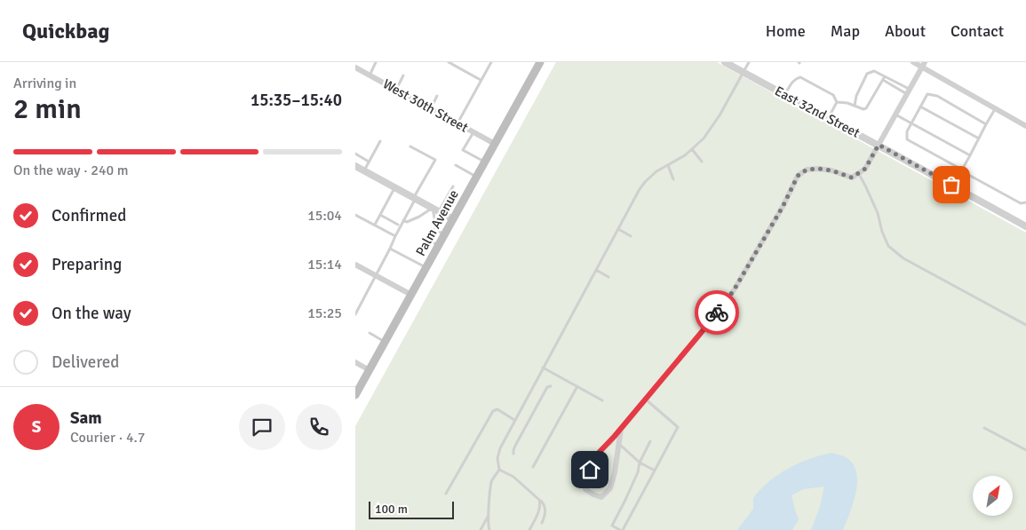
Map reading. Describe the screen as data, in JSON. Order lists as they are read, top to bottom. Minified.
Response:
{"streets":{"main road":["Palm Avenue"],"street":["West 30th Street","East 32nd Street"]},"crossings":[["West 30th Street","Palm Avenue"]],"scale_bar":"100 m","north":"top right","page":{"header":"Quickbag","nav":["Home","Map","About","Contact"],"heading":["2 min","Arriving in","15:35–15:40"],"panel":["Sam","Courier · 4.7"],"bar":"On the way · 240 m","list":[["Confirmed","15:04"],["Preparing","15:14"],["On the way","15:25"],"Delivered"],"round":"S","scale":"100 m"}}
